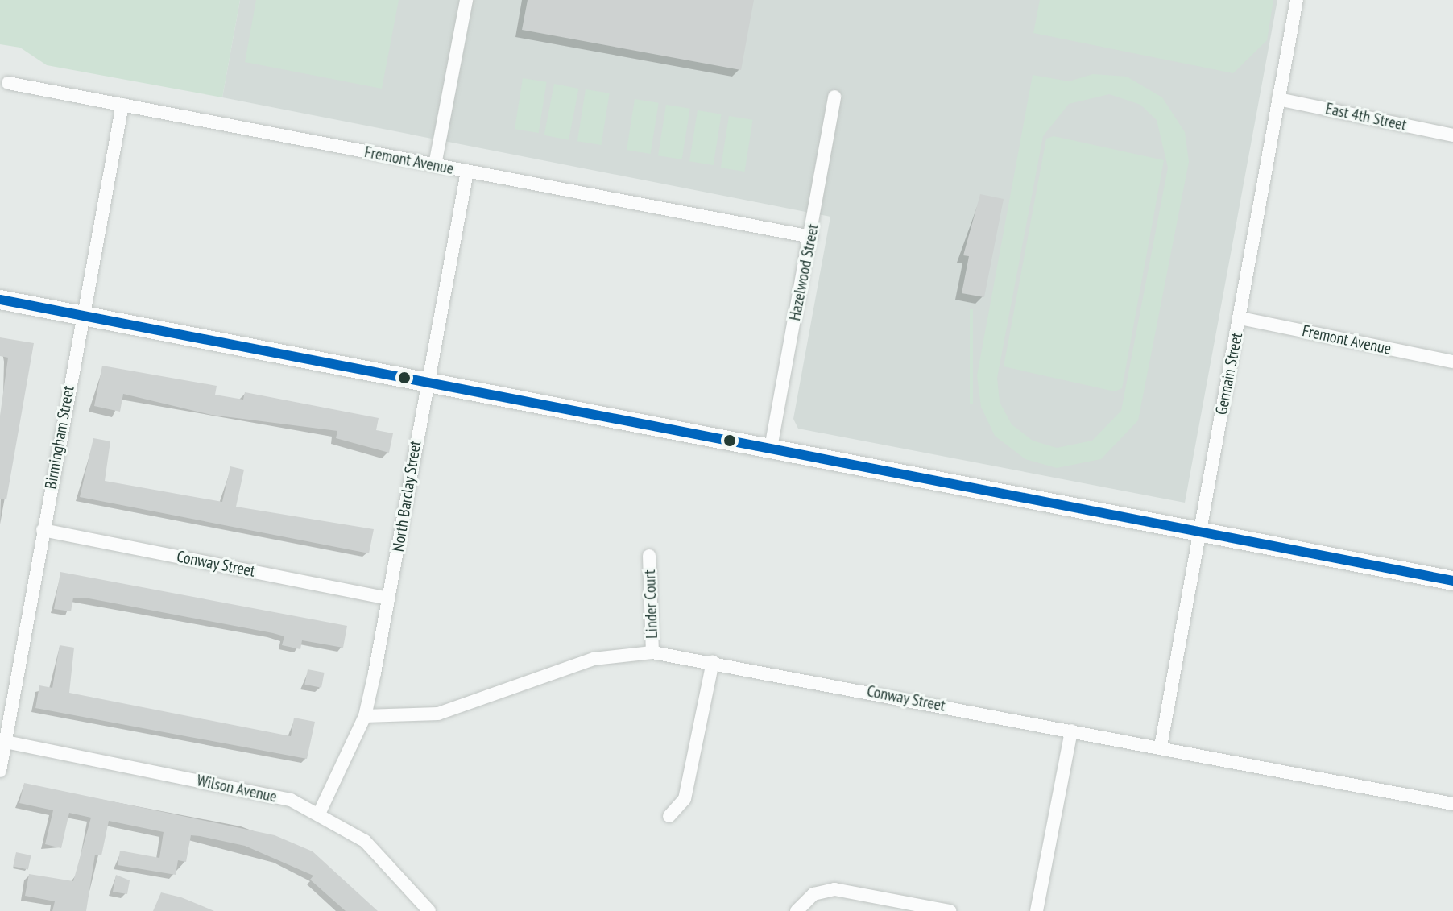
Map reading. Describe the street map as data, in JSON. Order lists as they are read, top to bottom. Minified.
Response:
{"streets":{"street":["East 4th Street","Fremont Avenue","Hazelwood Street","Germain Street","Birmingham Street","North Barclay Street","Conway Street","Linder Court","Wilson Avenue"]},"crossings":[["East 4th Street","Germain Street"],["Fremont Avenue","Hazelwood Street"],["Fremont Avenue","Germain Street"],["Fremont Avenue","Birmingham Street"],["Fremont Avenue","North Barclay Street"],["Germain Street","Conway Street"],["Birmingham Street","Conway Street"],["Birmingham Street","Wilson Avenue"],["North Barclay Street","Conway Street"],["North Barclay Street","Wilson Avenue"],["Conway Street","Linder Court"]]}
